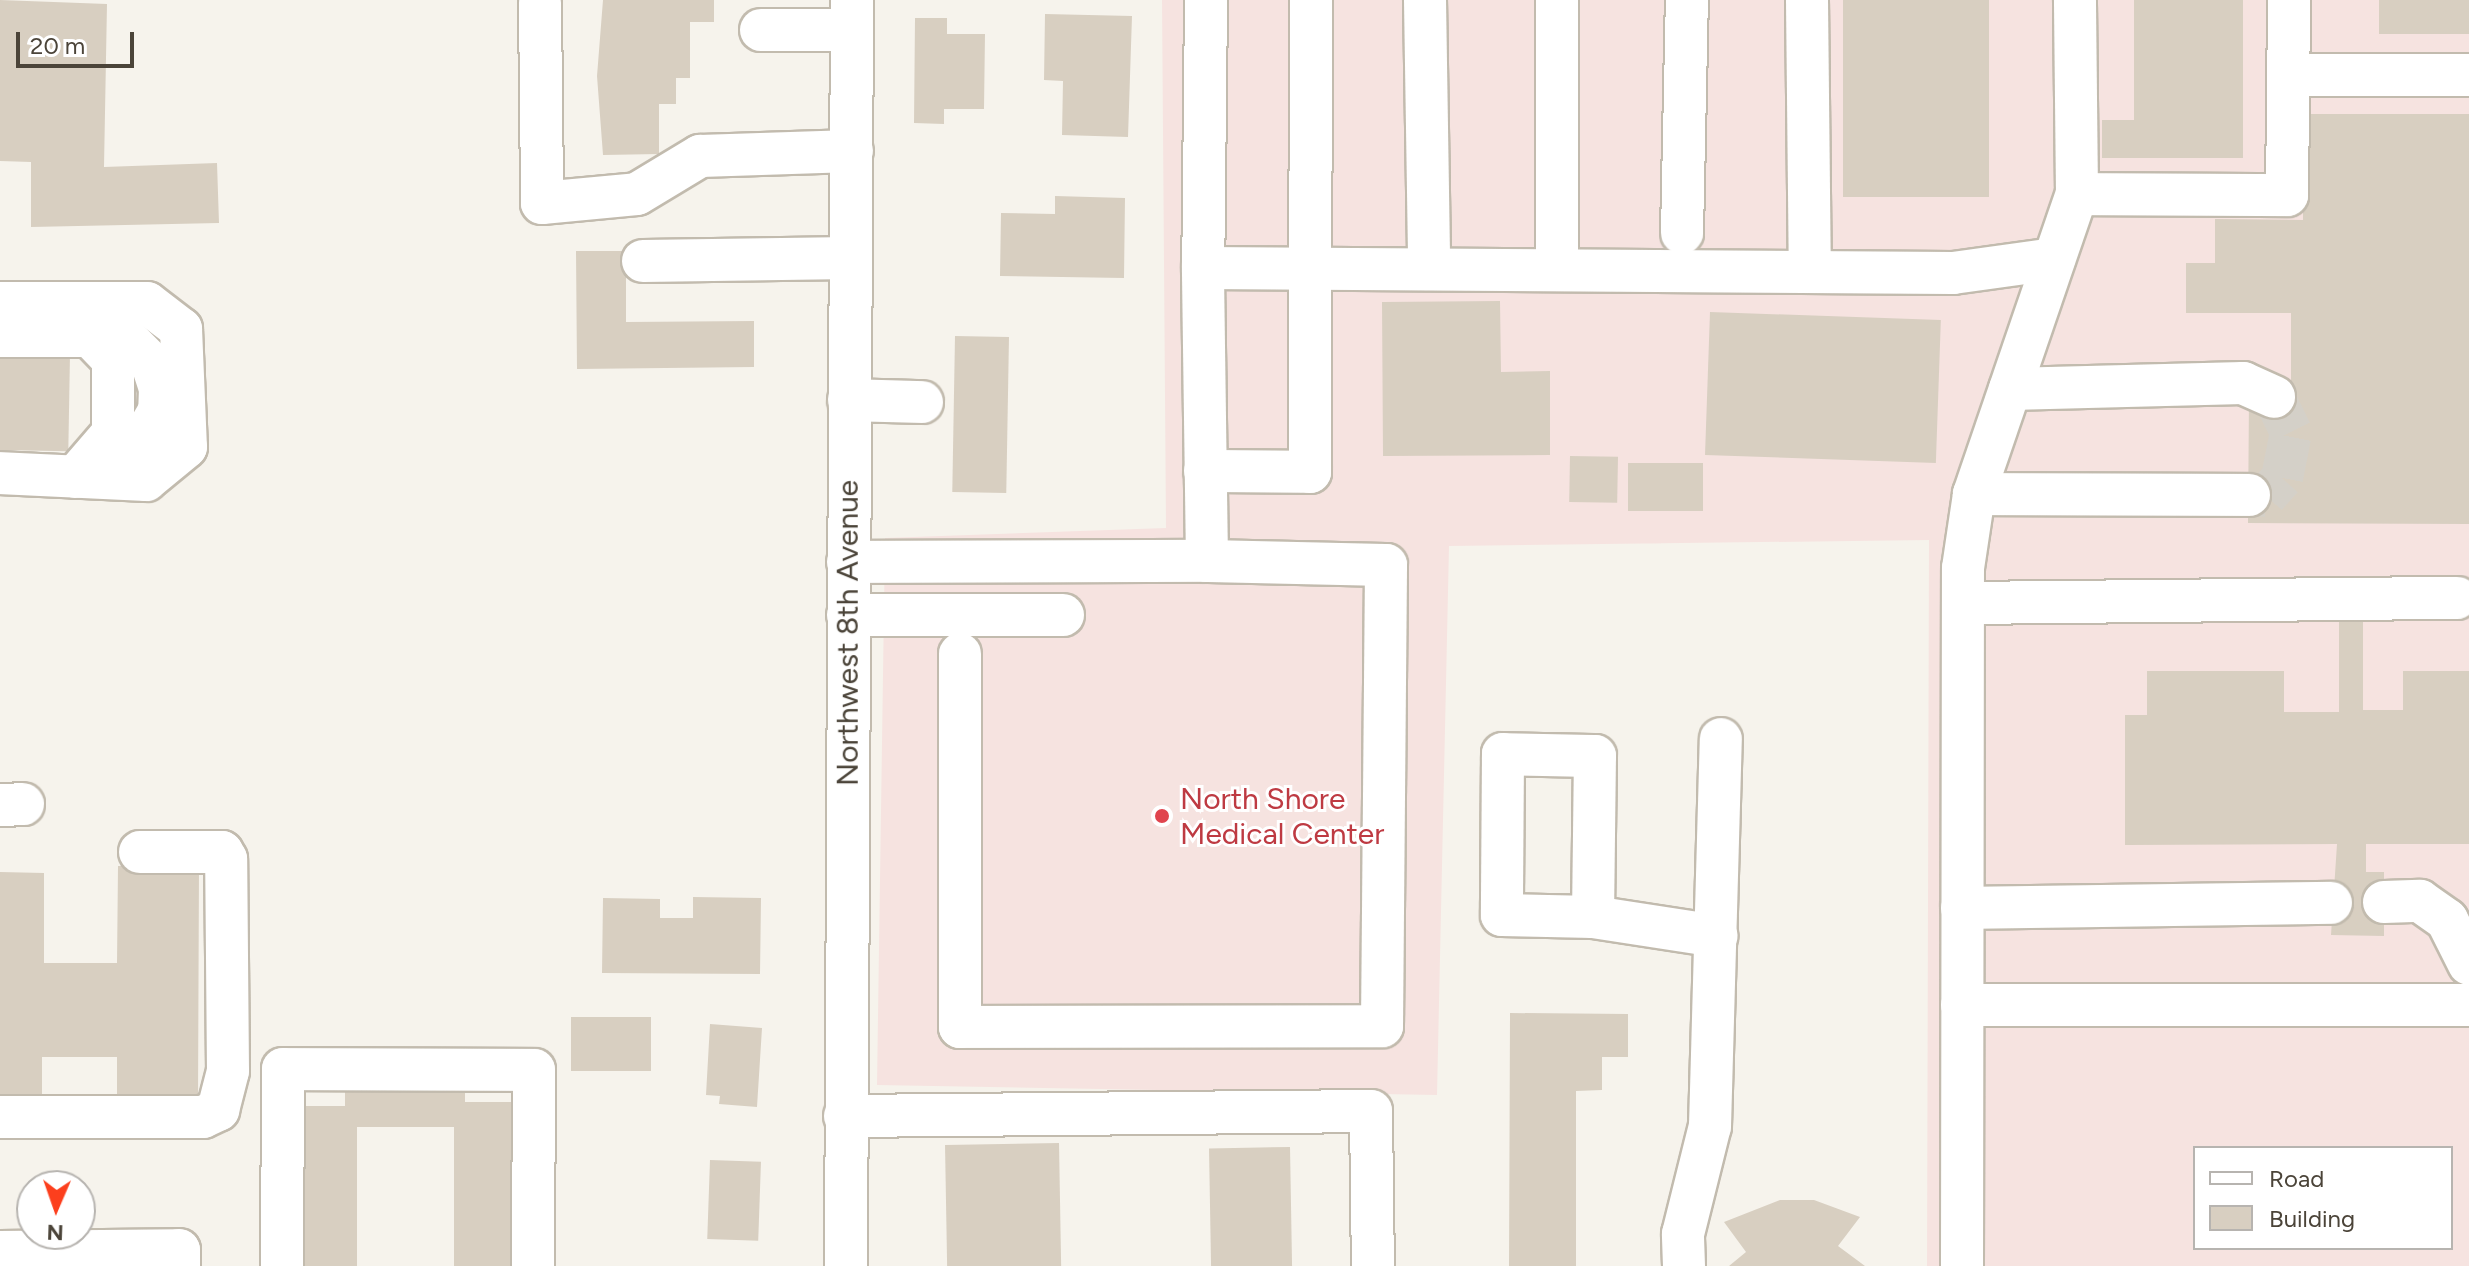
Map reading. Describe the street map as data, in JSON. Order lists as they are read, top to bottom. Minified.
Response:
{"streets":{"street":["Northwest 8th Avenue"]},"places":["North Shore Medical Center"],"legend":["Road","Building"],"scale_bar":"20 m","north":"bottom"}
